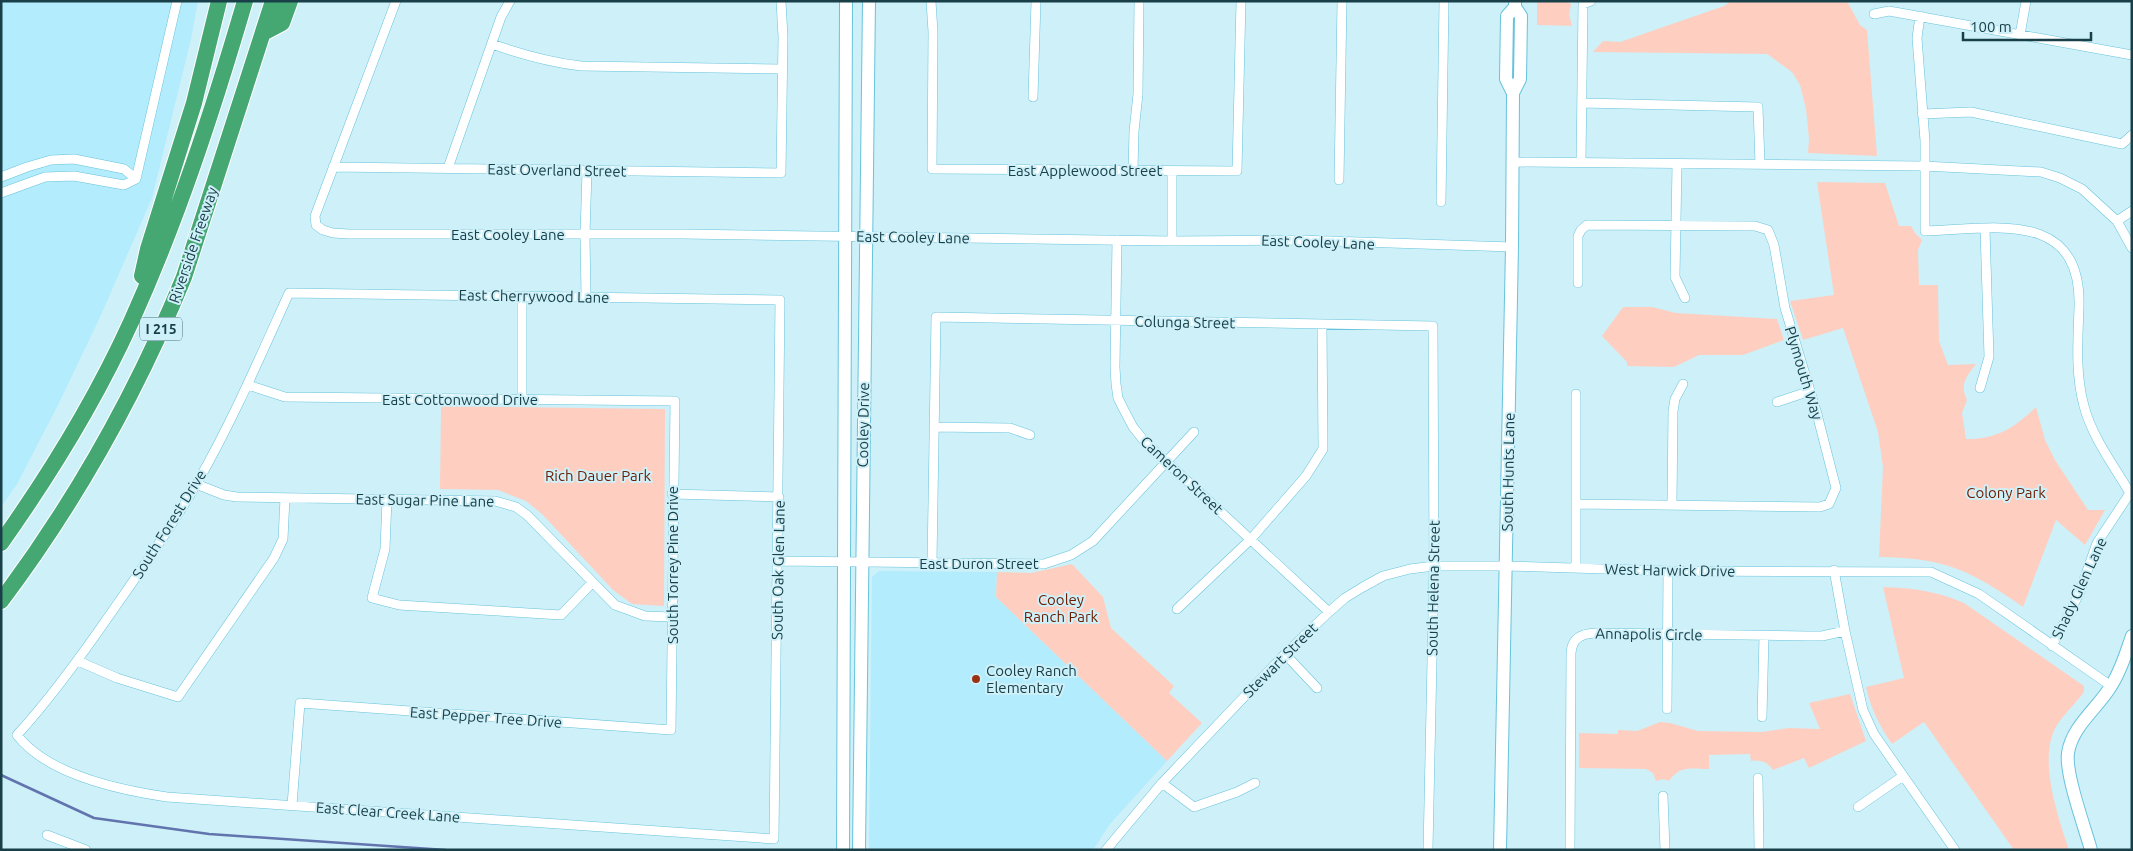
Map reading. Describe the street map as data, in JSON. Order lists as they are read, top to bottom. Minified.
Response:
{"streets":{"highway":["Riverside Freeway","I 215"],"street":["East Overland Street","East Applewood Street","East Cooley Lane","East Cherrywood Lane","Colunga Street","Plymouth Way","East Cottonwood Drive","Cooley Drive","South Hunts Lane","Cameron Street","East Sugar Pine Lane","South Forest Drive","East Duron Street","South Torrey Pine Drive","South Oak Glen Lane","West Harwick Drive","South Helena Street","Shady Glen Lane","Annapolis Circle","Stewart Street","East Pepper Tree Drive","East Clear Creek Lane"]},"crossings":[["East Overland Street","East Cooley Lane"],["East Cooley Lane","Cooley Drive"],["East Cooley Lane","South Hunts Lane"],["East Cooley Lane","Cameron Street"],["Riverside Freeway","I 215"],["East Cherrywood Lane","South Forest Drive"],["East Cherrywood Lane","South Oak Glen Lane"],["Colunga Street","Cameron Street"],["Colunga Street","South Helena Street"],["East Cottonwood Drive","South Forest Drive"],["East Cottonwood Drive","South Torrey Pine Drive"],["Cooley Drive","East Duron Street"],["South Hunts Lane","West Harwick Drive"],["South Hunts Lane","Stewart Street"],["Cameron Street","East Duron Street"],["Cameron Street","Stewart Street"],["East Sugar Pine Lane","South Forest Drive"],["East Sugar Pine Lane","South Torrey Pine Drive"],["South Forest Drive","East Clear Creek Lane"],["East Duron Street","South Oak Glen Lane"],["South Torrey Pine Drive","East Pepper Tree Drive"],["South Oak Glen Lane","East Clear Creek Lane"],["West Harwick Drive","Shady Glen Lane"],["West Harwick Drive","Stewart Street"],["South Helena Street","Stewart Street"],["East Pepper Tree Drive","East Clear Creek Lane"]],"parks":["Rich Dauer Park","Colony Park","Cooley Ranch Park"],"places":["Cooley Ranch Elementary"],"scale_bar":"100 m"}
